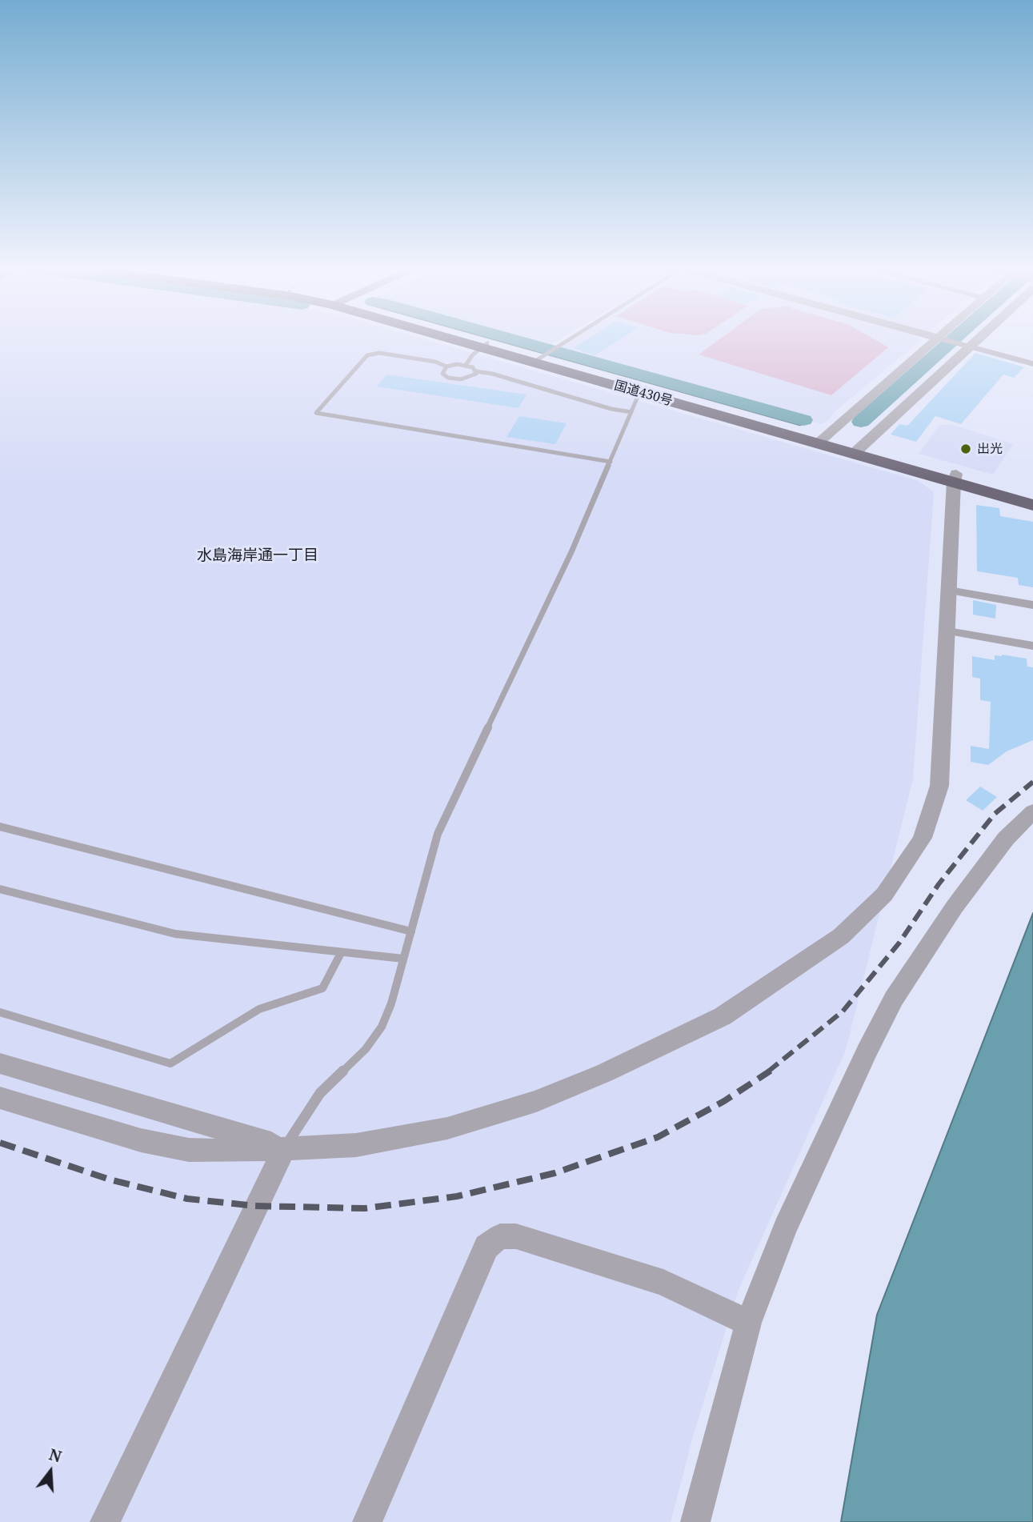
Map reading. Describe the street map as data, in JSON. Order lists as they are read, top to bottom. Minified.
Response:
{"streets":{"highway":["国道430号"]},"districts":["水島海岸通一丁目"],"places":["出光"],"north":"top"}
